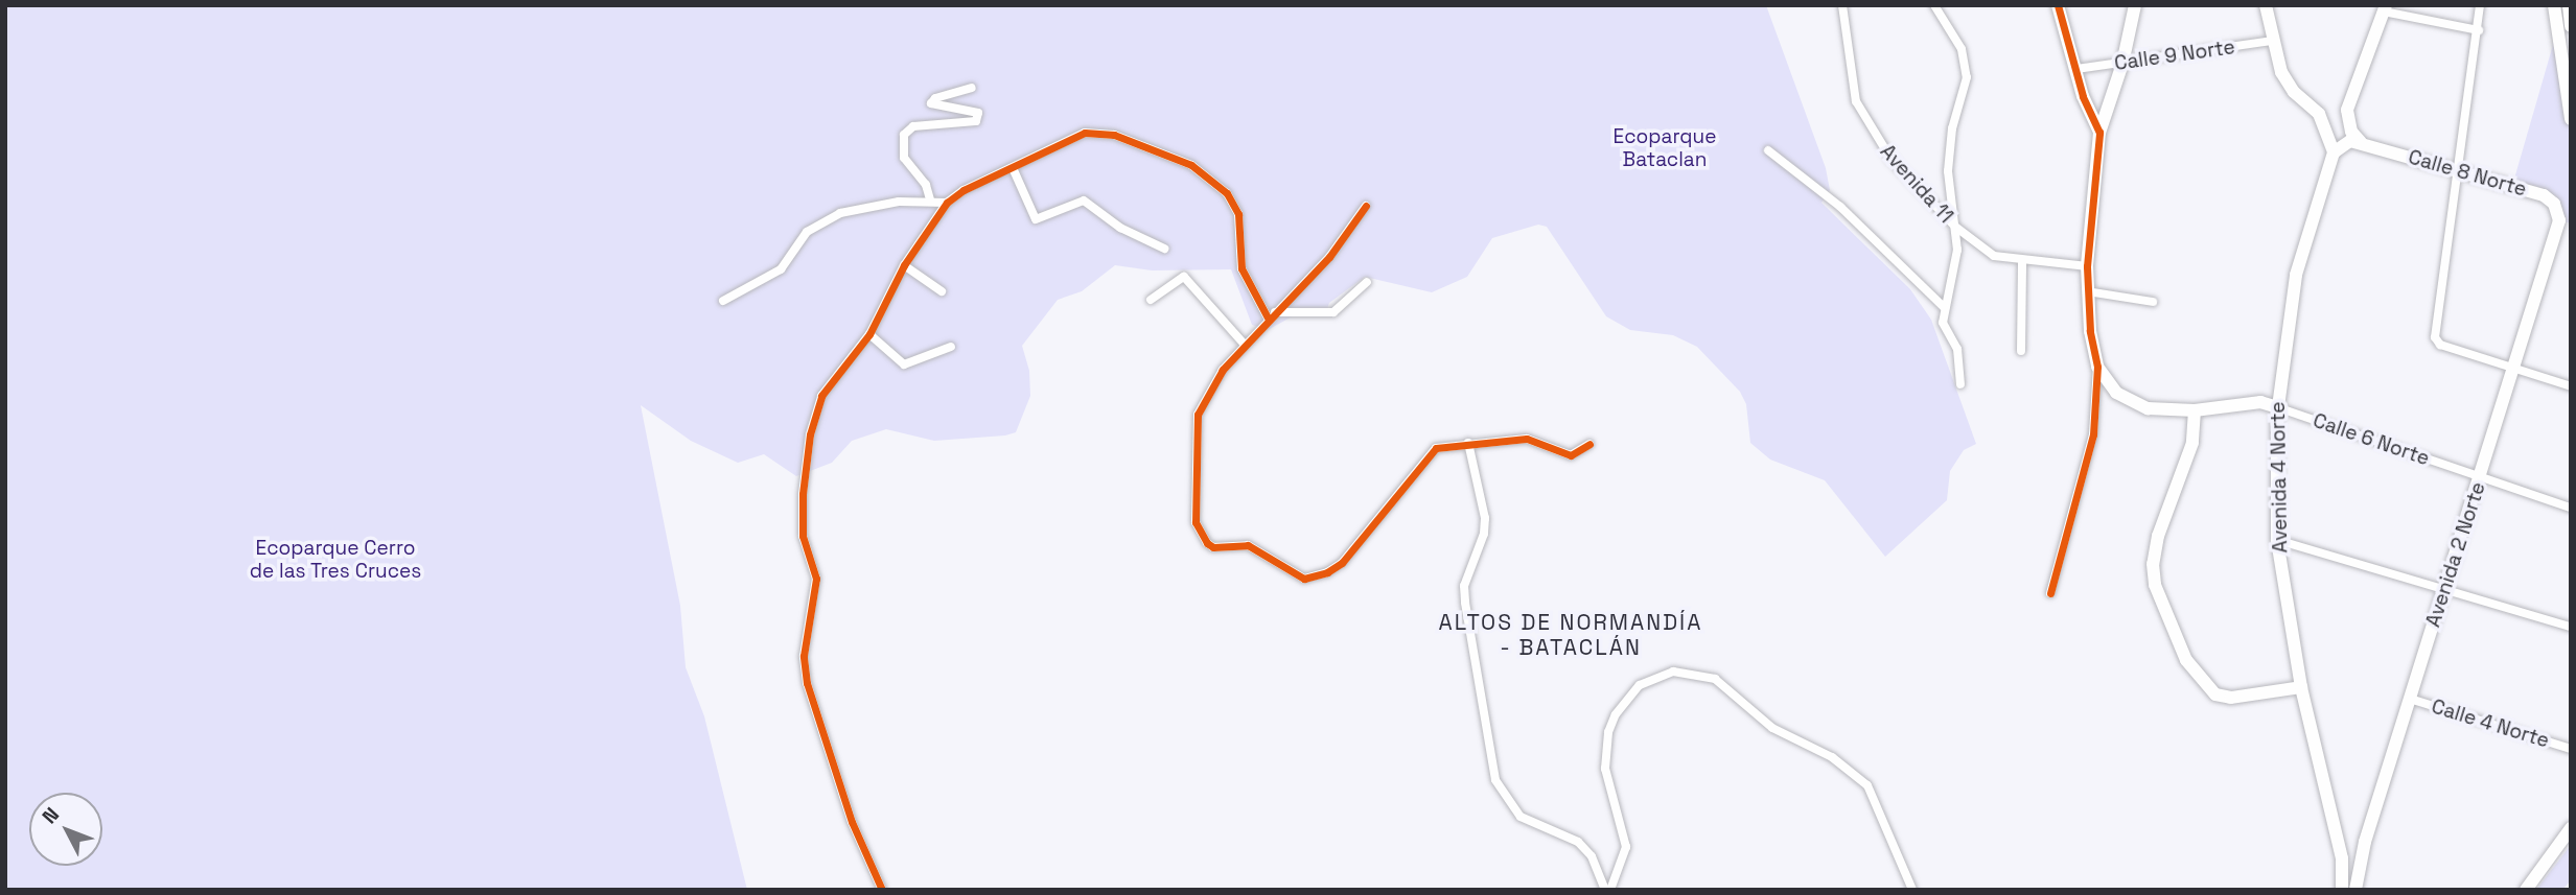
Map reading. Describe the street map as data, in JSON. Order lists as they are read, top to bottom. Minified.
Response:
{"streets":{"main road":["Calle 8 Norte","Calle 6 Norte","Avenida 4 Norte","Avenida 2 Norte"],"street":["Calle 9 Norte","Avenida 11","Calle 4 Norte"]},"crossings":[["Calle 8 Norte","Avenida 2 Norte"],["Calle 6 Norte","Avenida 4 Norte"],["Calle 6 Norte","Avenida 2 Norte"],["Avenida 2 Norte","Calle 4 Norte"]],"districts":["ALTOS DE NORMANDÍA - BATACLÁN"],"parks":["Ecoparque Bataclan","Ecoparque Cerro de las Tres Cruces"],"north":"top left"}
